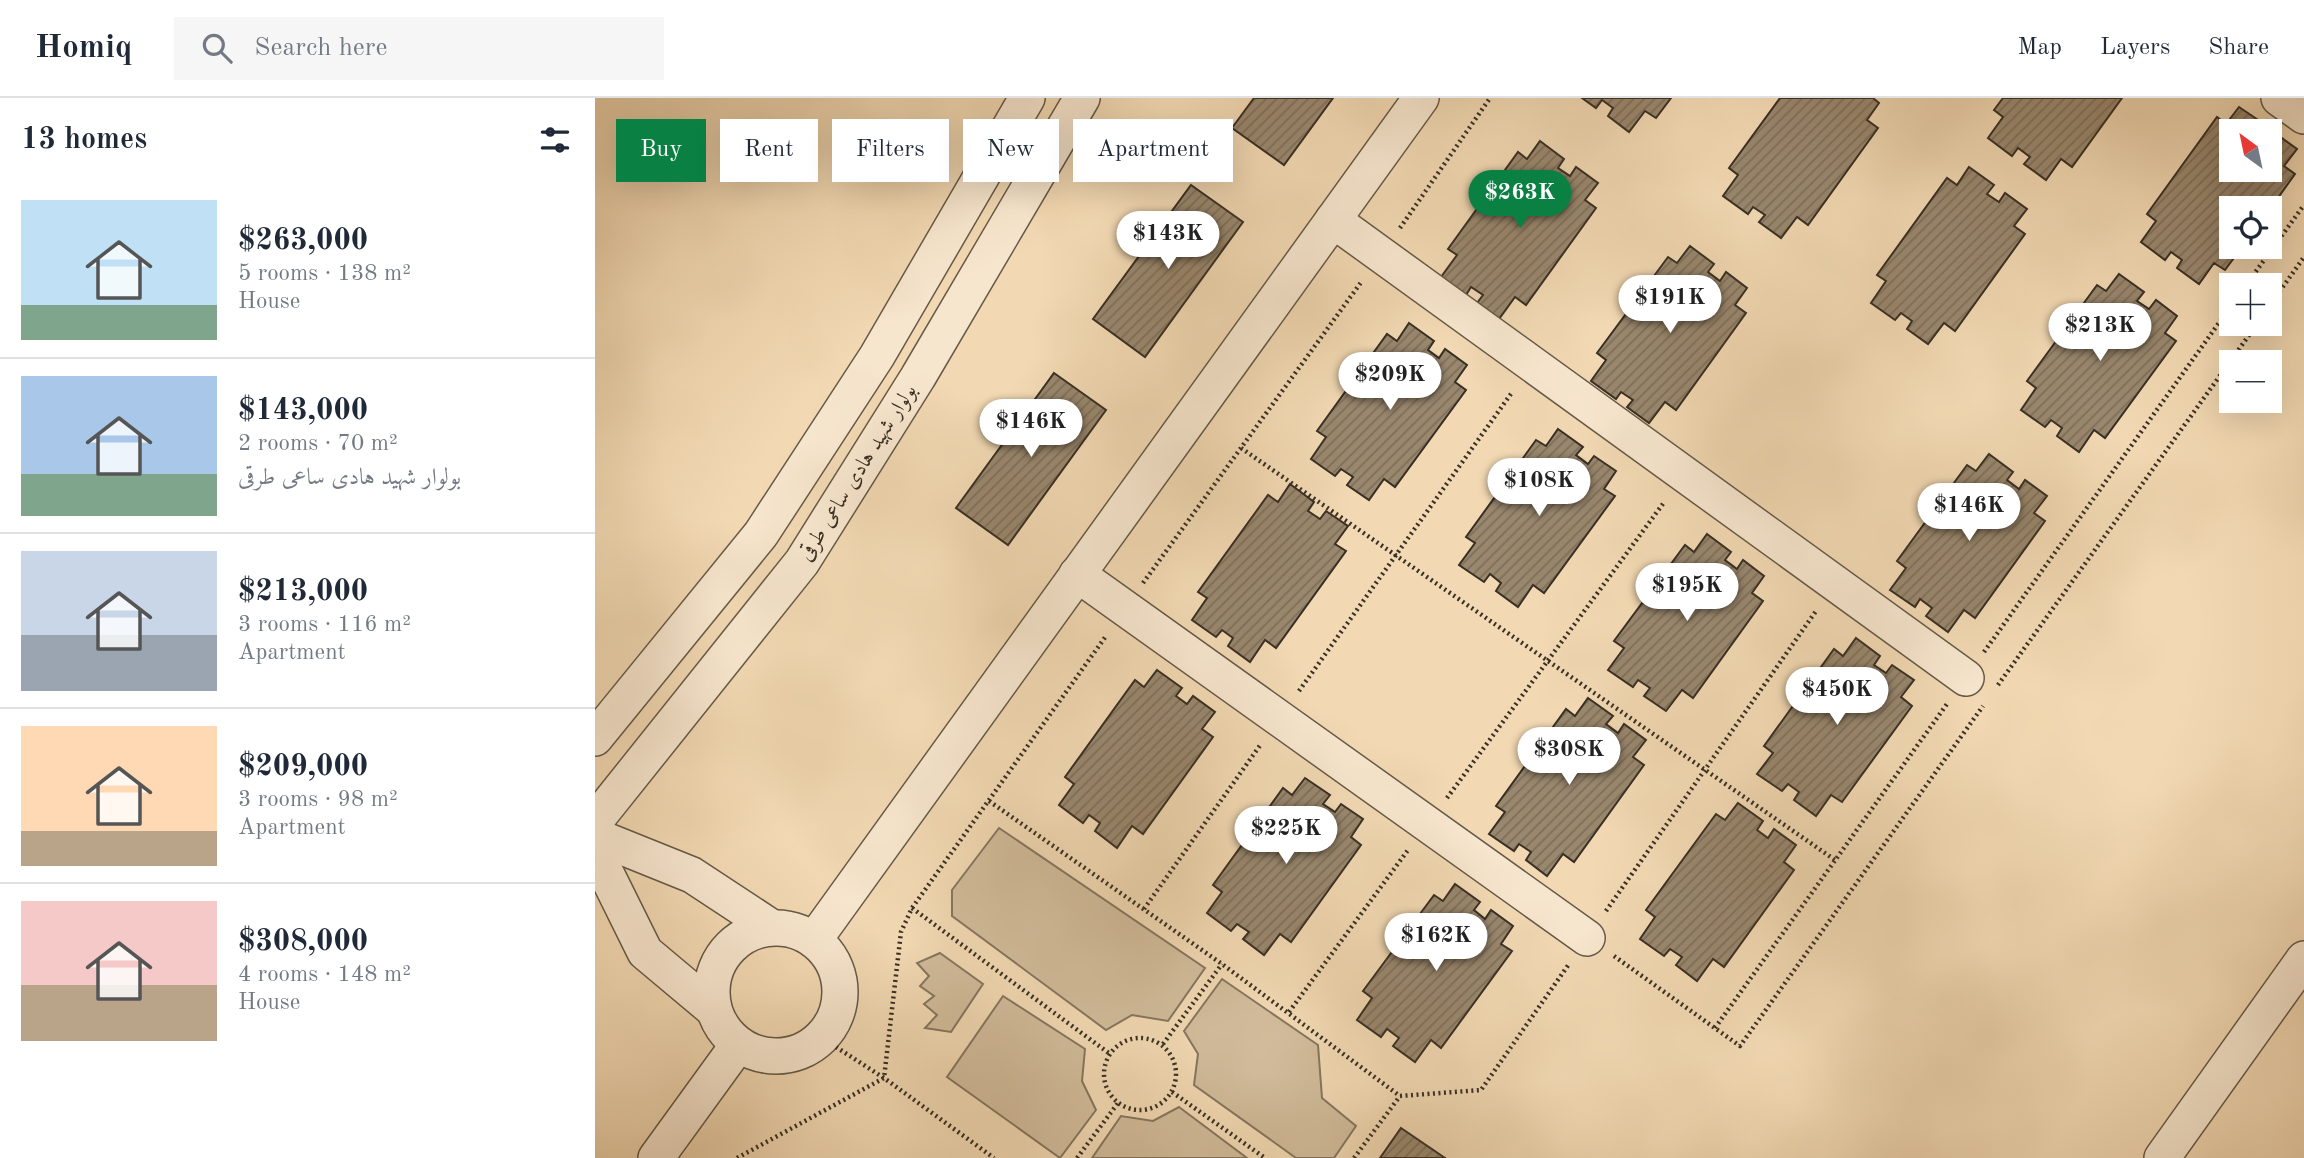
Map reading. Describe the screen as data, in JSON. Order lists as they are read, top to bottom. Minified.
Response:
{"streets":{"street":["بولوار شهید هادی ساعی طرقی"]},"north":"top left","page":{"header":"Homiq","search":"Search here","nav":["Map","Layers","Share"],"heading":"13 homes","map_buttons":["+","−"],"chip":["Buy","Rent","Filters","New","Apartment"],"price":["$263K","$143K","$191K","$213K","$209K","$146K","$108K","$146K","$195K","$450K","$308K","$225K","$162K"],"list":[{"name":"$263,000","note":"5 rooms · 138 m² · House"},{"name":"$143,000","note":"2 rooms · 70 m² · بولوار شهید هادی ساعی طرقی"},{"name":"$213,000","note":"3 rooms · 116 m² · Apartment"},{"name":"$209,000","note":"3 rooms · 98 m² · Apartment"},{"name":"$308,000","note":"4 rooms · 148 m² · House"}]}}
